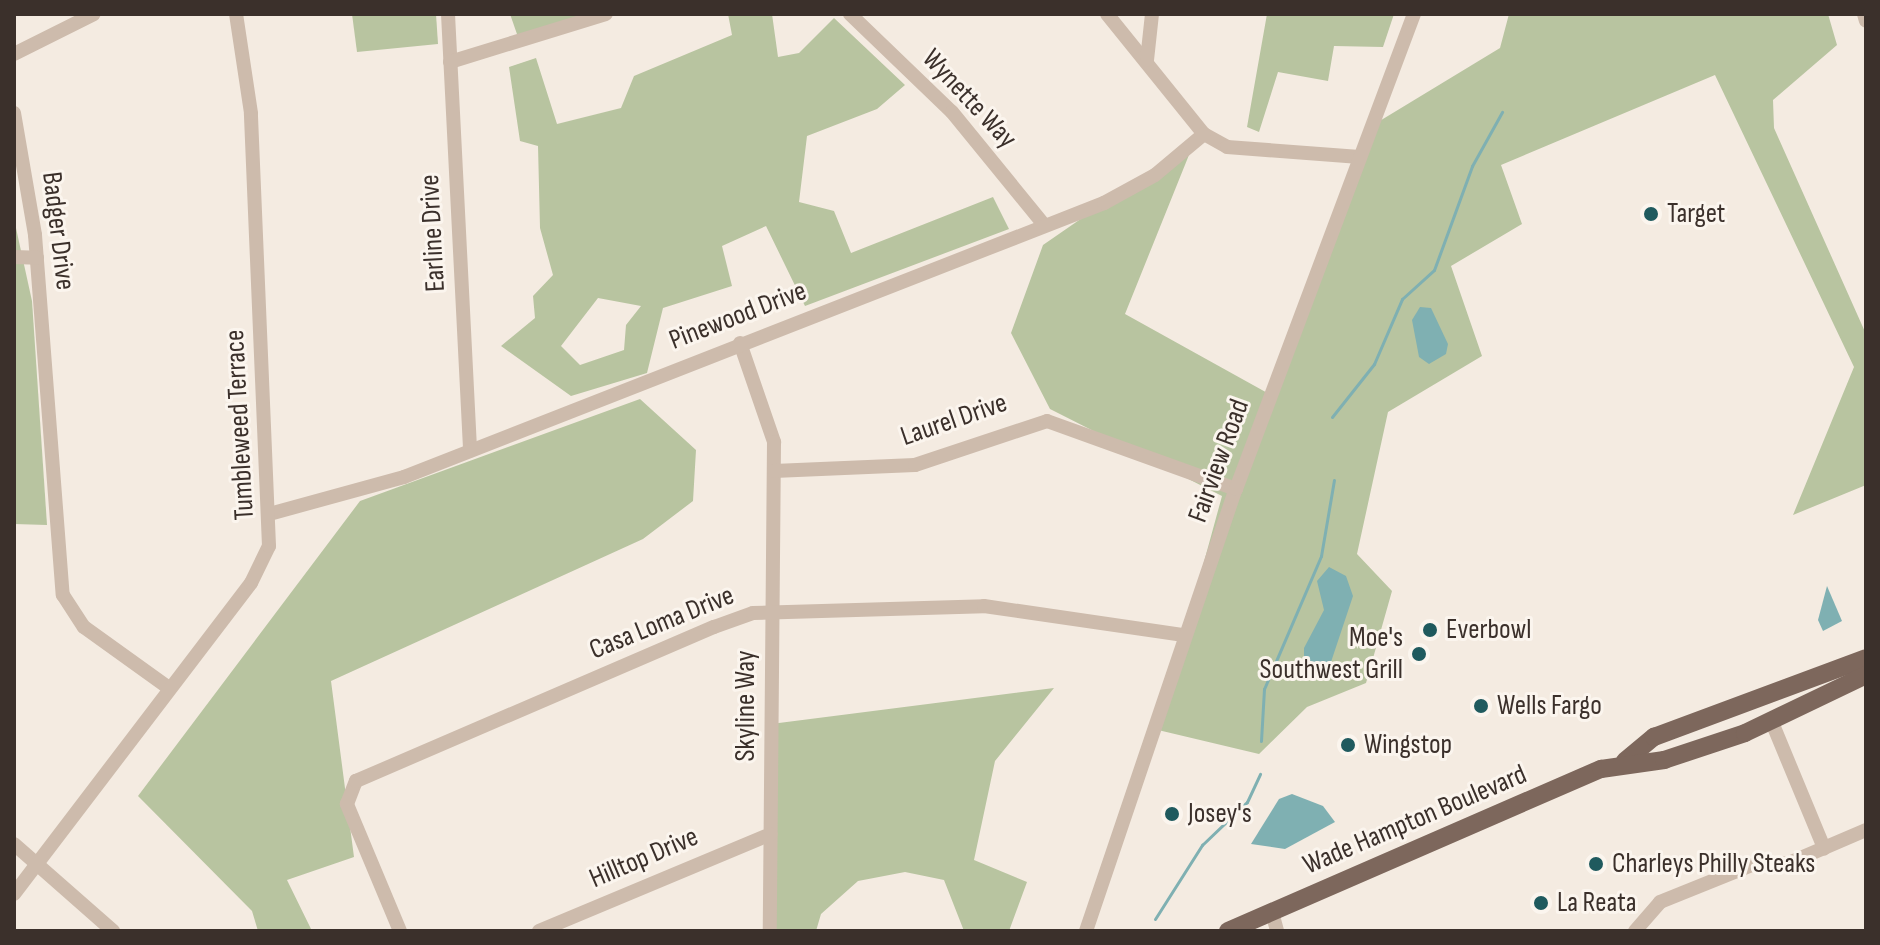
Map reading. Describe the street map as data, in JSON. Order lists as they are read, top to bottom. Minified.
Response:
{"streets":{"main road":["Wade Hampton Boulevard"],"street":["Wynette Way","Badger Drive","Earline Drive","Pinewood Drive","Laurel Drive","Tumbleweed Terrace","Fairview Road","Casa Loma Drive","Skyline Way","Hilltop Drive"]},"crossings":[["Wynette Way","Pinewood Drive"],["Badger Drive","Tumbleweed Terrace"],["Earline Drive","Pinewood Drive"],["Pinewood Drive","Tumbleweed Terrace"],["Pinewood Drive","Skyline Way"],["Laurel Drive","Fairview Road"],["Laurel Drive","Skyline Way"],["Fairview Road","Casa Loma Drive"],["Casa Loma Drive","Skyline Way"],["Skyline Way","Hilltop Drive"]],"places":["Target","Everbowl","Moe's Southwest Grill","Wells Fargo","Wingstop","Josey's","Charleys Philly Steaks","La Reata"]}
